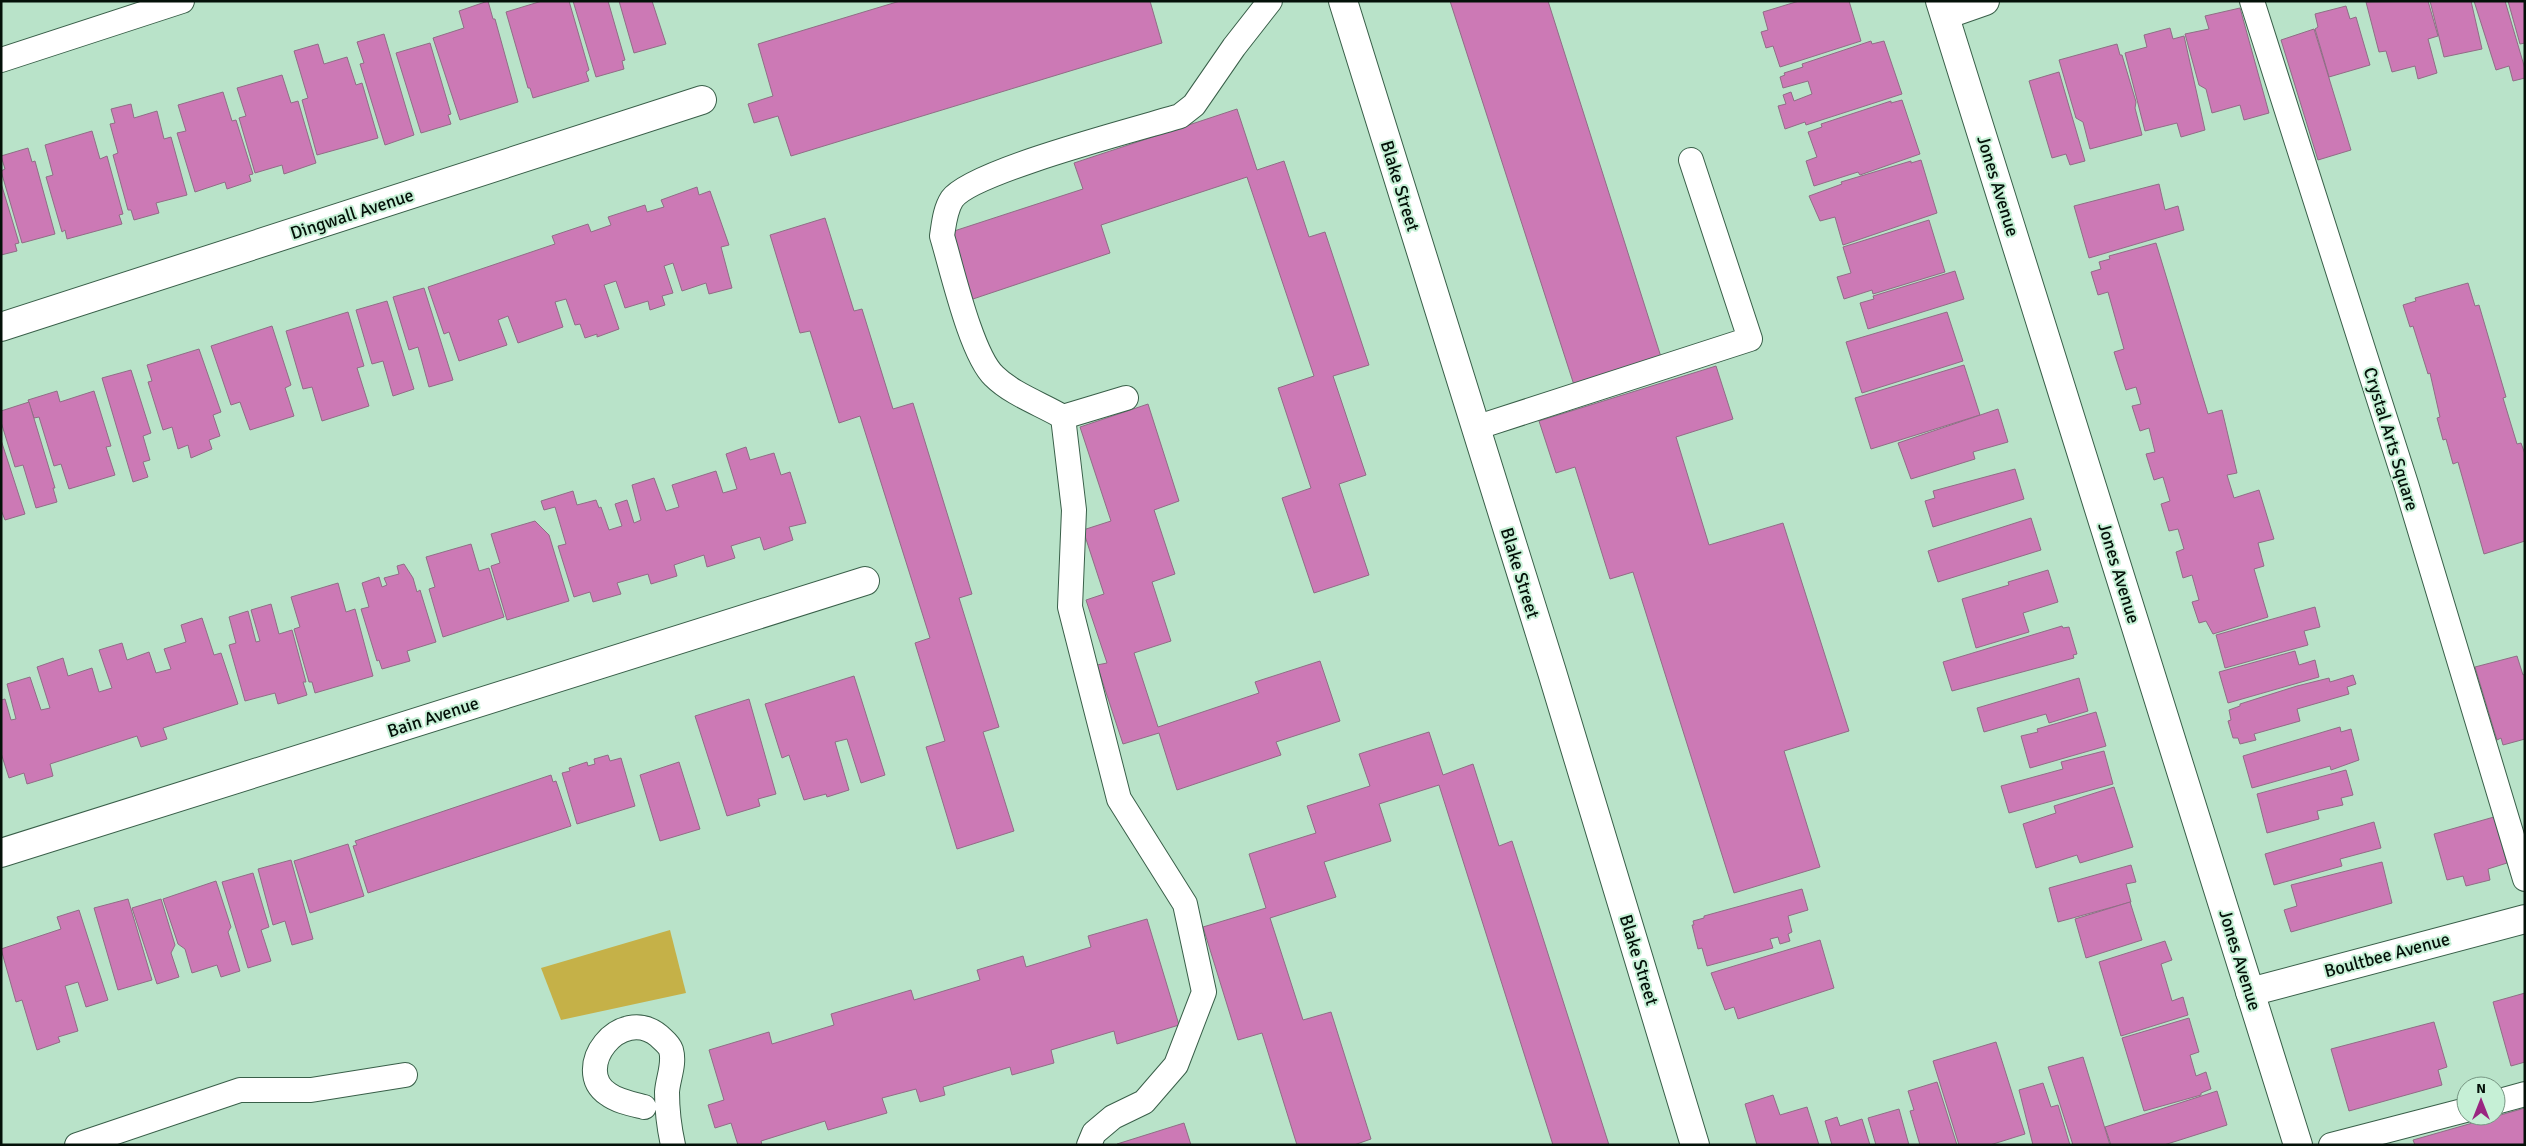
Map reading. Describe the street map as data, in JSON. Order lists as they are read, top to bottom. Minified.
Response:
{"streets":{"street":["Blake Street","Jones Avenue","Dingwall Avenue","Bain Avenue","Boultbee Avenue"],"lane":["Crystal Arts Square"]},"crossings":[["Jones Avenue","Boultbee Avenue"]],"north":"top"}
